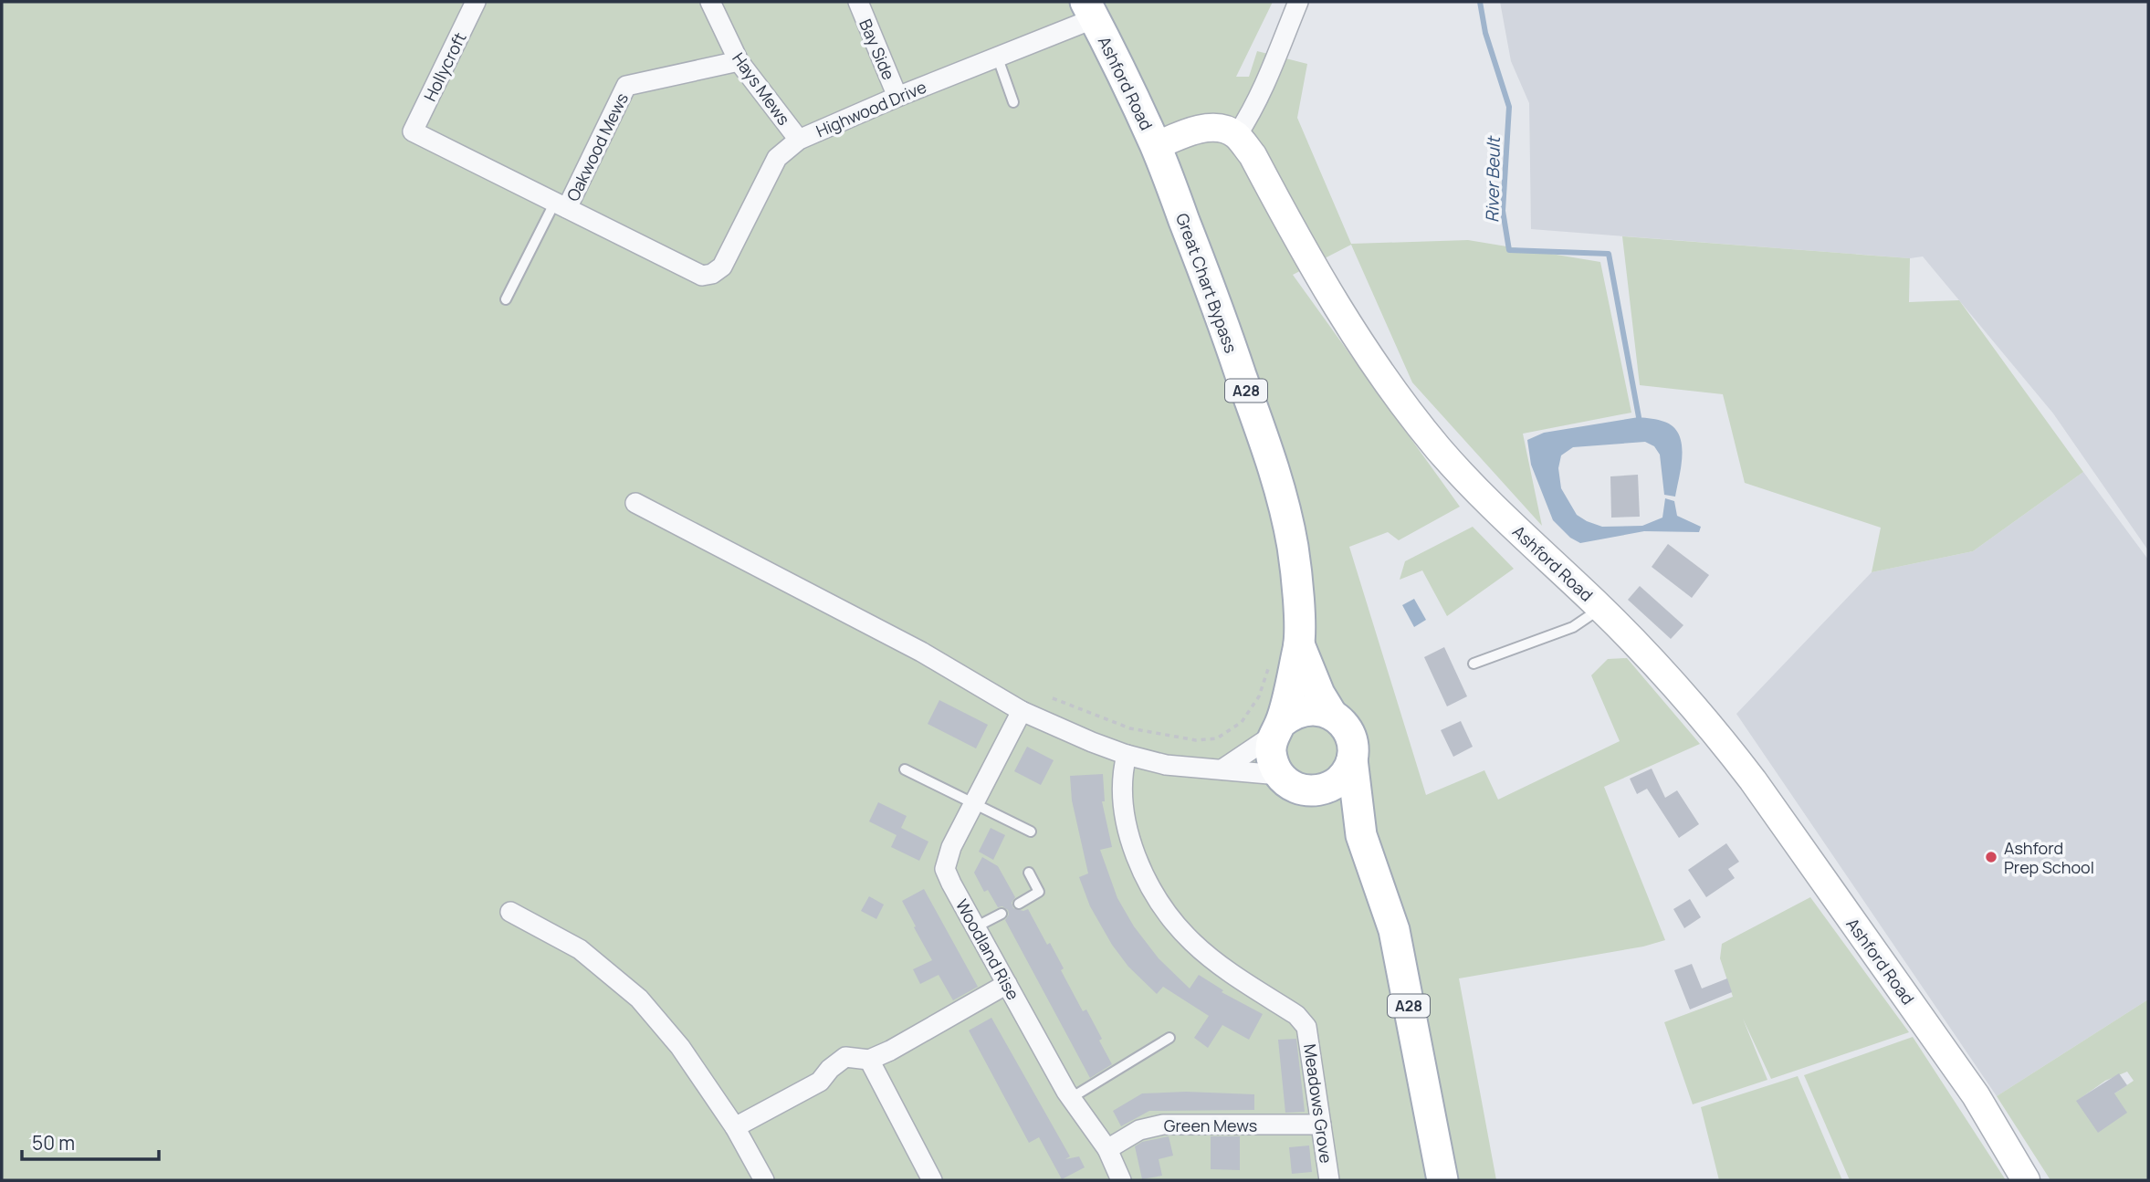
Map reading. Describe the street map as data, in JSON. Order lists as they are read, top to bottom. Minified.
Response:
{"streets":{"main road":["Ashford Road","Great Chart Bypass","A28"],"street":["Bay Side","Hollycroft","Hays Mews","Highwood Drive","Oakwood Mews","Woodland Rise","Meadows Grove","Green Mews"]},"crossings":[["Bay Side","Highwood Drive"],["Hollycroft","Highwood Drive"],["Hollycroft","Oakwood Mews"],["Ashford Road","Highwood Drive"],["Ashford Road","Great Chart Bypass"],["Hays Mews","Highwood Drive"],["Hays Mews","Oakwood Mews"],["Highwood Drive","Oakwood Mews"],["Great Chart Bypass","A28"],["Woodland Rise","Green Mews"],["Meadows Grove","Green Mews"]],"water":["River Beult"],"places":["Ashford Prep School"],"scale_bar":"50 m"}
